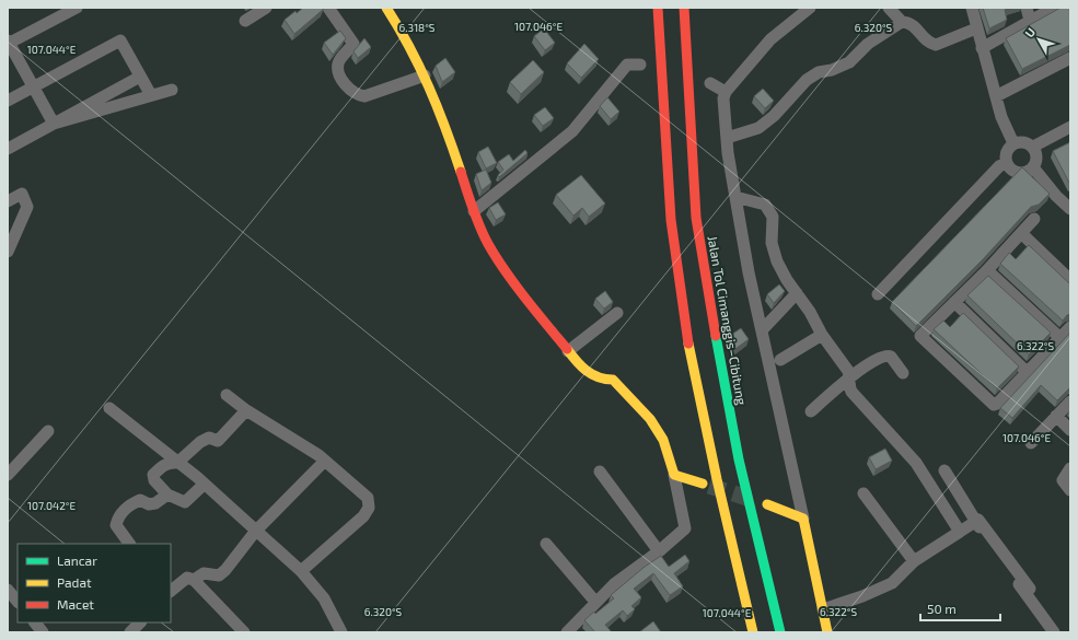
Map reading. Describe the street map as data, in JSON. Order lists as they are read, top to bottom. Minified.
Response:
{"streets":{"main road":["Jalan Tol Cimanggis–Cibitung"]},"legend":["Lancar","Padat","Macet"],"scale_bar":"50 m","north":"top left","coordinates":["107.046°E","6.318°S","6.320°S","107.044°E","6.322°S","107.042°E"]}
